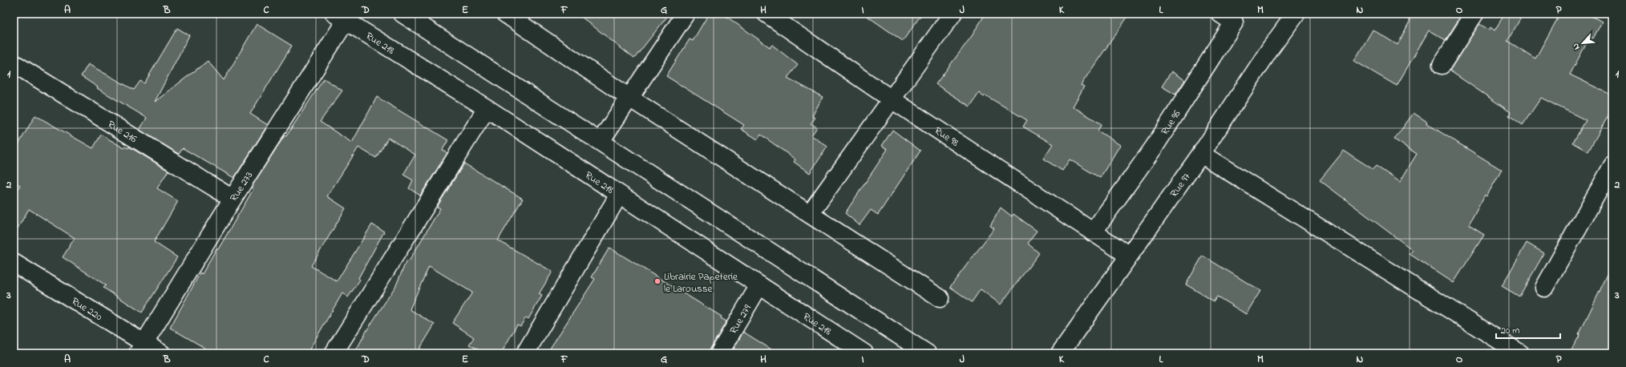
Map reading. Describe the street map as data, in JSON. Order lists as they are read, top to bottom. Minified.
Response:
{"streets":{"main road":["Rue 218","Rue 96","Rue 216","Rue 98","Rue 97","Rue 273","Rue 220","Rue 279"]},"crossings":[["Rue 218","Rue 273"],["Rue 218","Rue 279"],["Rue 96","Rue 98"],["Rue 216","Rue 273"],["Rue 98","Rue 97"],["Rue 273","Rue 220"]],"places":["Librairie Papeterie le Larousse"],"scale_bar":"20 m","north":"bottom left","grid":{"columns":["A","B","C","D","E","F","G","H","I","J","K","L","M","N","O","P"],"rows":["1","2","3"]}}
